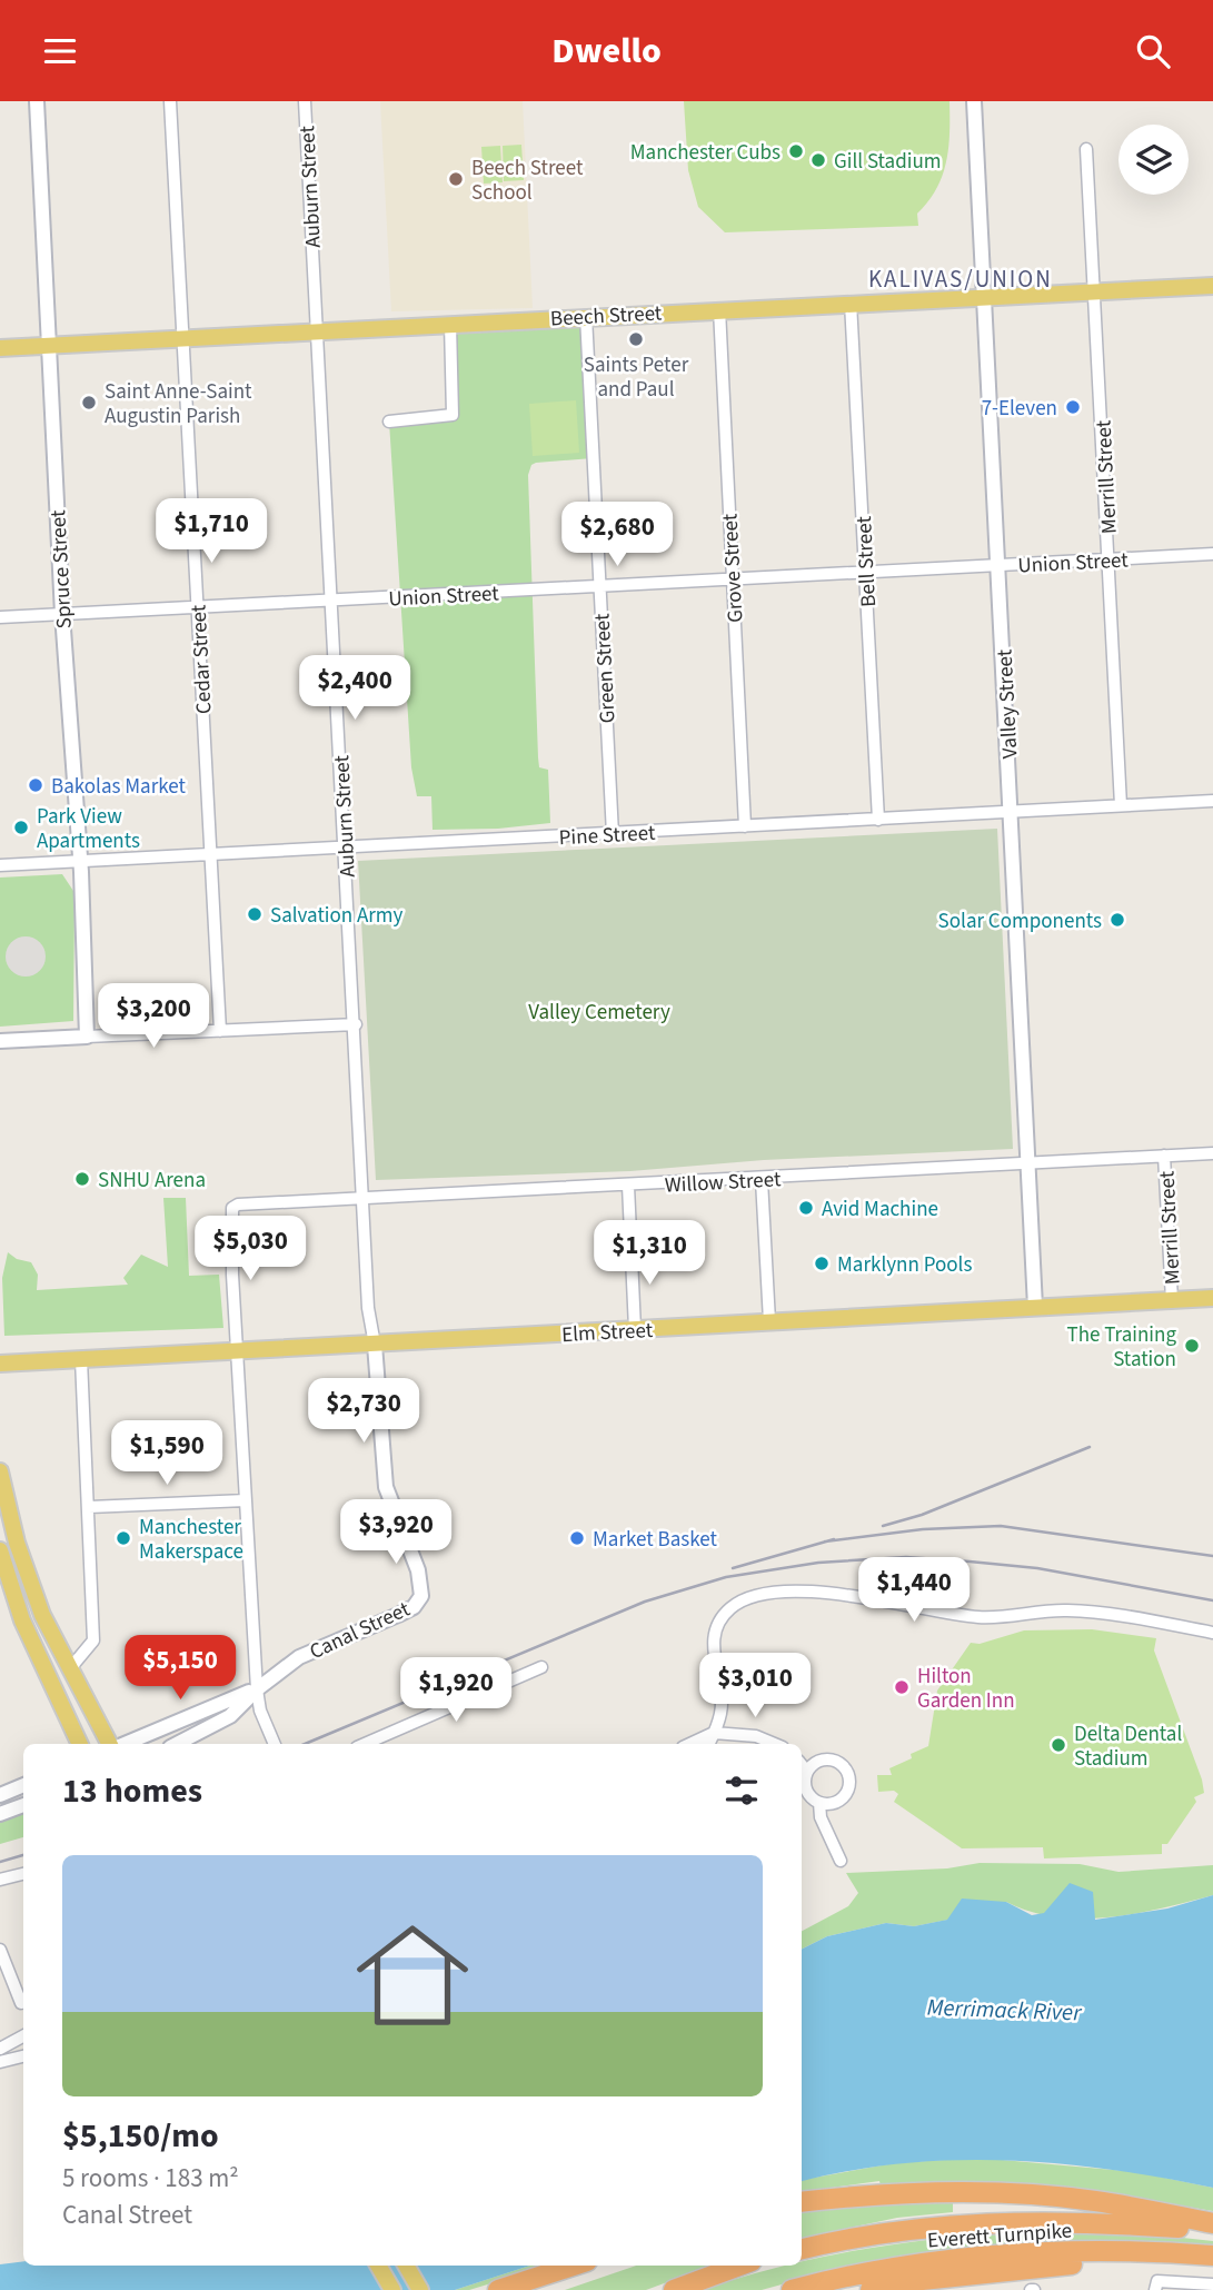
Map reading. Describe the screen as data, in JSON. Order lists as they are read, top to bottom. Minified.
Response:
{"streets":{"highway":["Everett Turnpike"],"main road":["Beech Street","Elm Street"],"street":["Auburn Street","Merrill Street","Bell Street","Union Street","Grove Street","Spruce Street","Cedar Street","Green Street","Valley Street","Pine Street","Willow Street","Canal Street"]},"crossings":[["Auburn Street","Beech Street"],["Auburn Street","Union Street"],["Auburn Street","Pine Street"],["Auburn Street","Willow Street"],["Auburn Street","Elm Street"],["Auburn Street","Canal Street"],["Beech Street","Merrill Street"],["Beech Street","Bell Street"],["Beech Street","Grove Street"],["Beech Street","Spruce Street"],["Beech Street","Cedar Street"],["Beech Street","Green Street"],["Beech Street","Valley Street"],["Merrill Street","Union Street"],["Merrill Street","Pine Street"],["Merrill Street","Willow Street"],["Merrill Street","Elm Street"],["Bell Street","Union Street"],["Bell Street","Pine Street"],["Union Street","Grove Street"],["Union Street","Spruce Street"],["Union Street","Cedar Street"],["Union Street","Green Street"],["Union Street","Valley Street"],["Grove Street","Pine Street"],["Spruce Street","Pine Street"],["Cedar Street","Pine Street"],["Green Street","Pine Street"],["Valley Street","Pine Street"],["Valley Street","Willow Street"],["Valley Street","Elm Street"],["Willow Street","Elm Street"],["Elm Street","Canal Street"]],"districts":["KALIVAS/UNION"],"water":["Merrimack River"],"parks":["Valley Cemetery"],"places":["Manchester Cubs","Gill Stadium","Beech Street School","Saints Peter and Paul","Saint Anne-Saint Augustin Parish","7-Eleven","Bakolas Market","Park View Apartments","Salvation Army","Solar Components","SNHU Arena","Avid Machine","Marklynn Pools","The Training Station","Manchester Makerspace","Market Basket","Hilton Garden Inn","Delta Dental Stadium"],"page":{"header":"Dwello","price":["$1,710","$2,680","$2,400","$3,200","$5,030","$1,310","$2,730","$1,590","$3,920","$1,440","$5,150","$3,010","$1,920"],"heading":"13 homes","list":[{"name":"$5,150/mo","note":"5 rooms · 183 m² · Canal Street"}]}}
